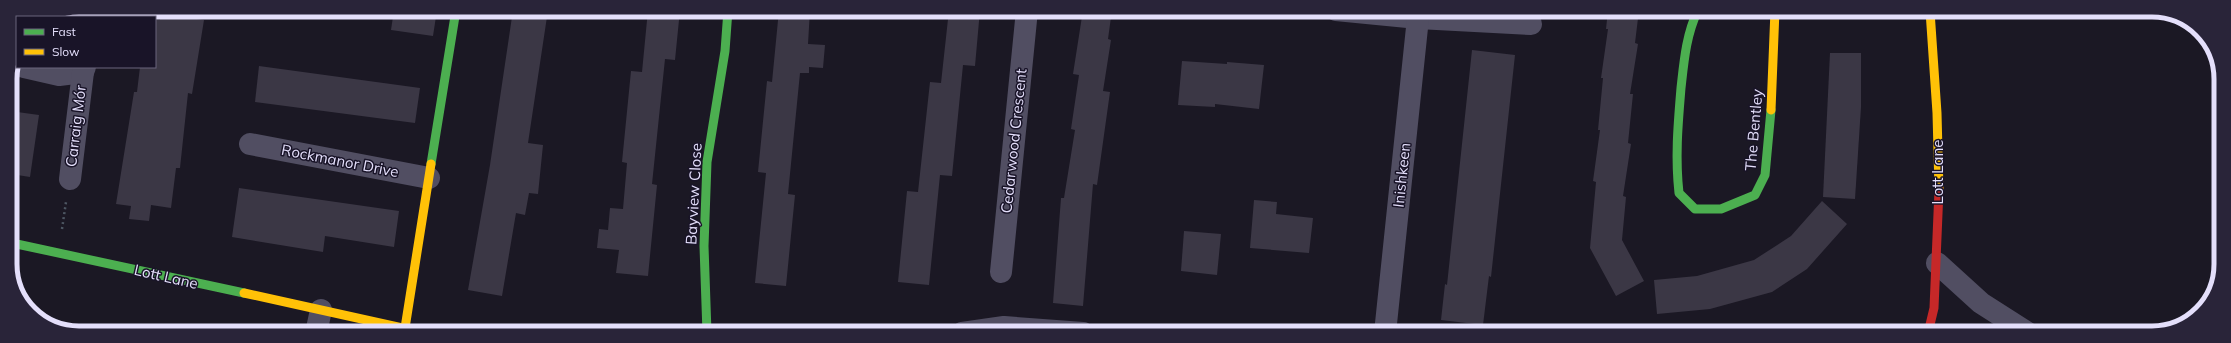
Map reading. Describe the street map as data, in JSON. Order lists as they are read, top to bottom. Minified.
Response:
{"streets":{"street":["Carraig Mór","The Bentley","Cedarwood Crescent","Rockmanor Drive","Lott Lane","Inishkeen","Bayview Close"]},"legend":["Fast","Slow"]}
